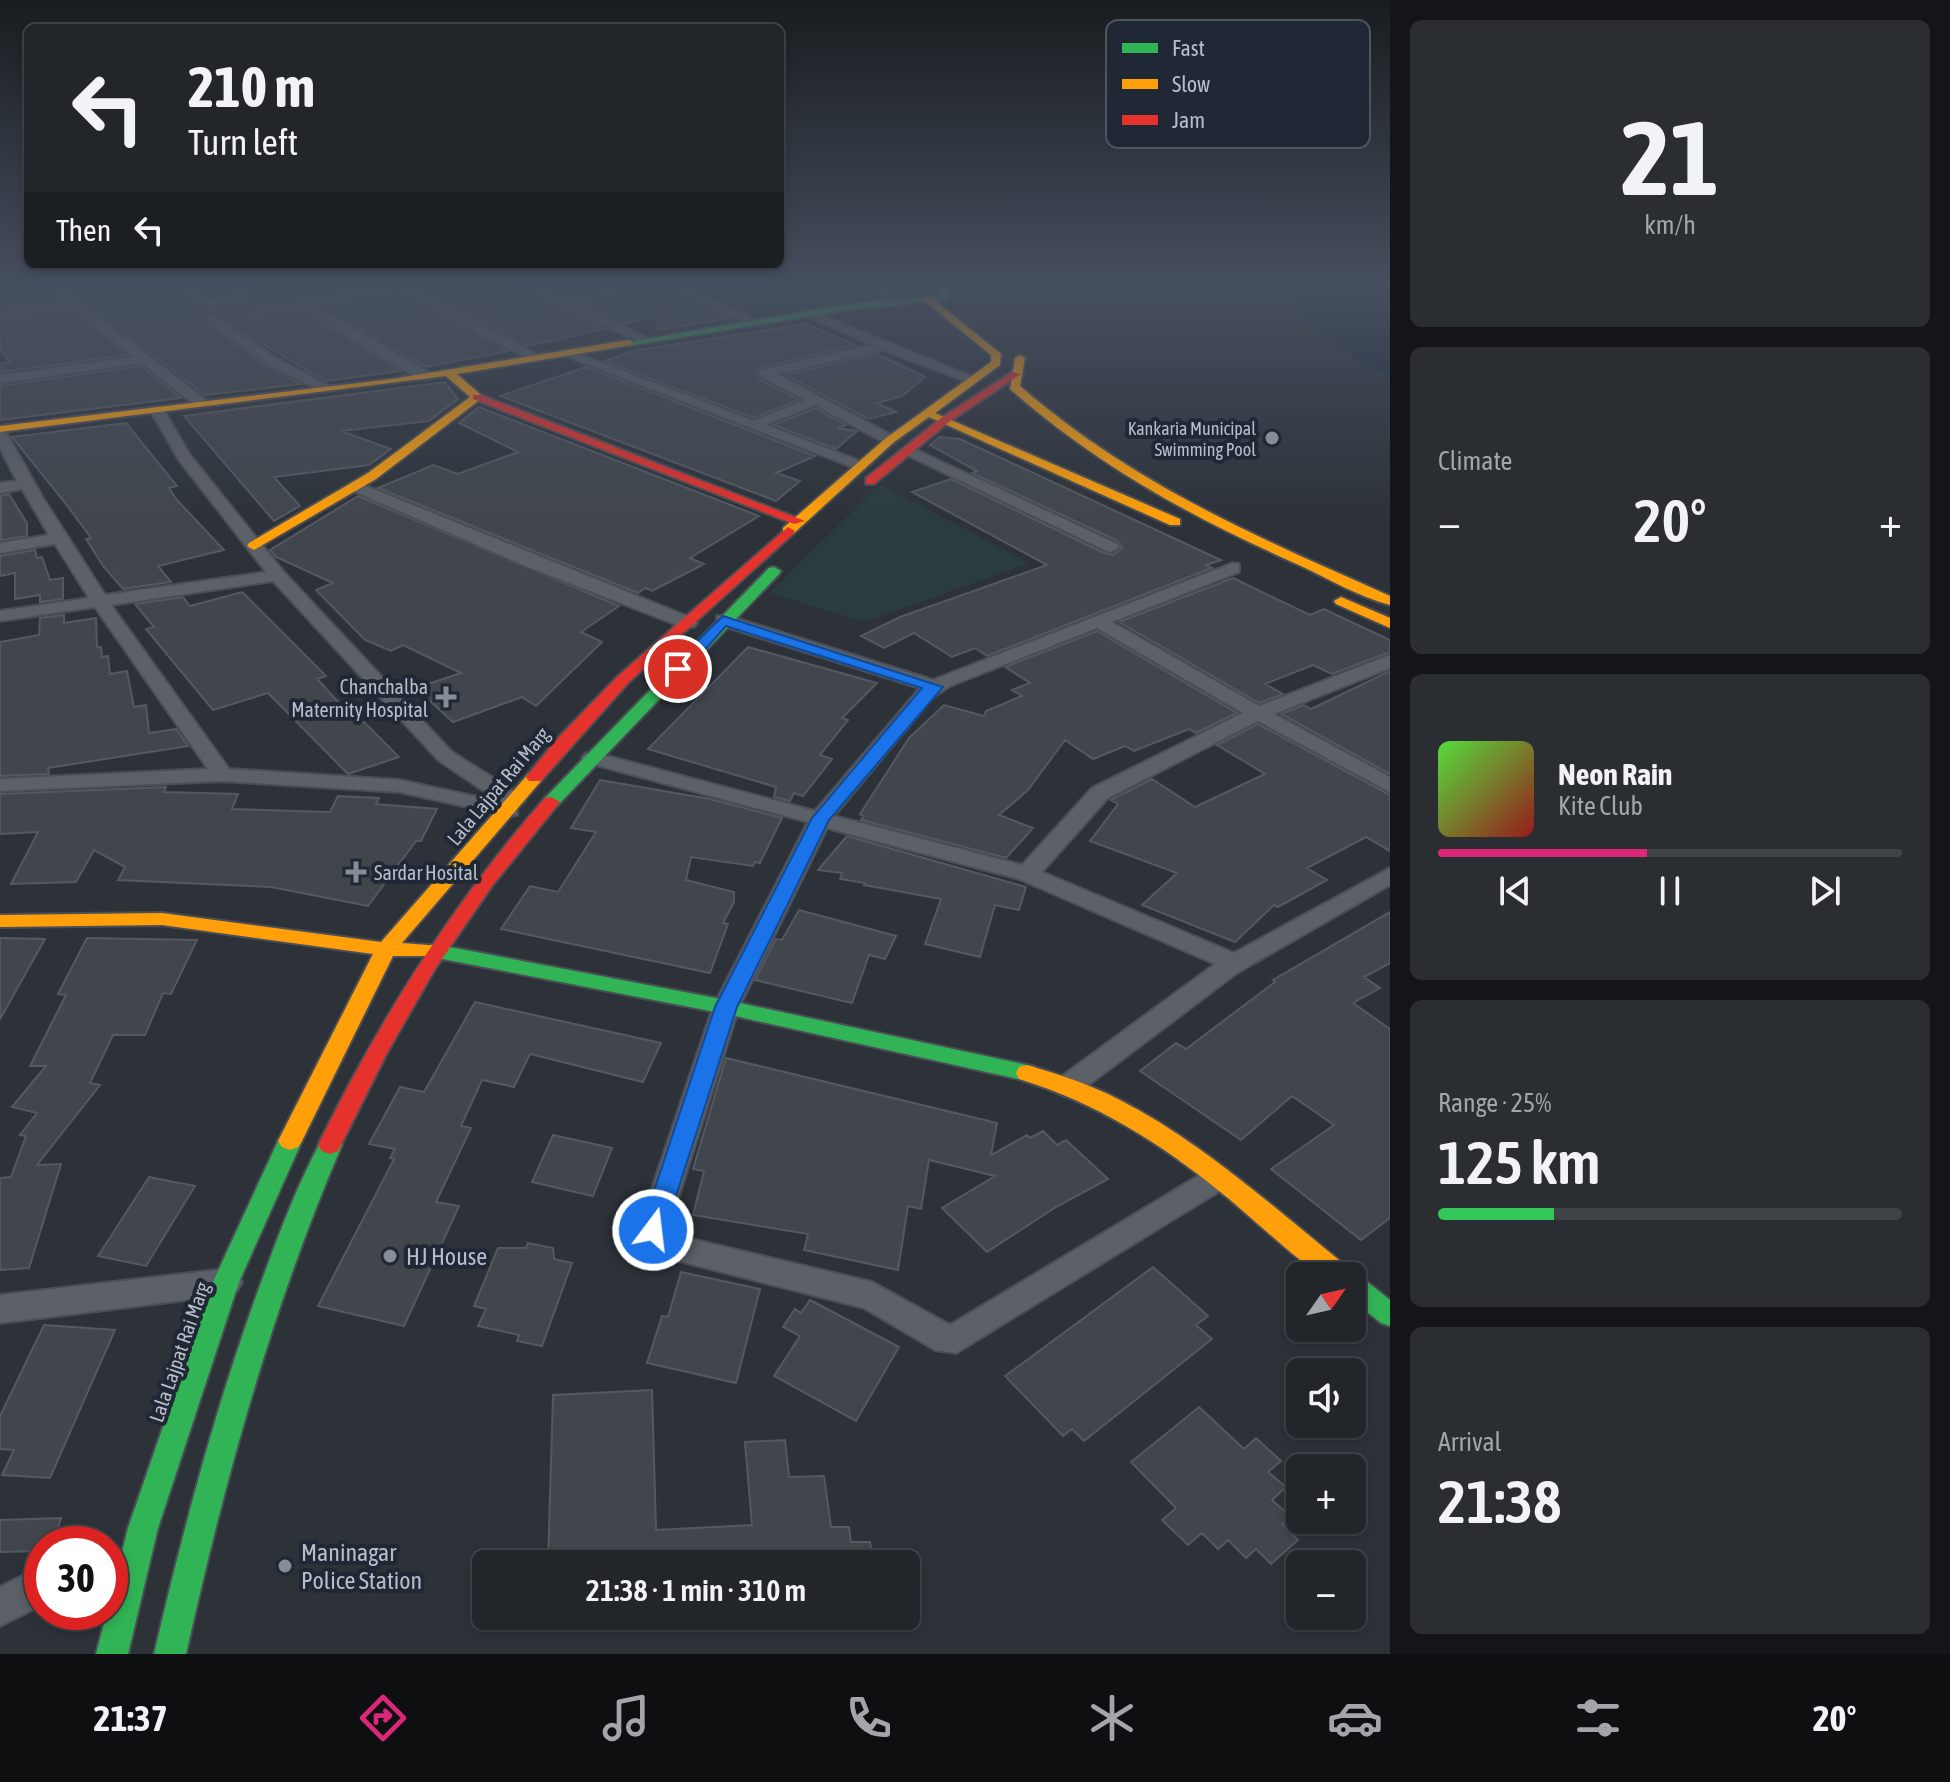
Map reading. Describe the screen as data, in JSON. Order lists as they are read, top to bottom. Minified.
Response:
{"streets":{"main road":["Lala Lajpat Rai Marg"]},"places":{"other":["Kankaria Municipal Swimming Pool","HJ House","Maninagar Police Station"],"health":["Chanchalba Maternity Hospital","Sardar Hosital"]},"legend":["Fast","Slow","Jam"],"north":"top right","page":{"tile":[["21","km/h"],"Climate",["Range · 25%","125 km"],["Arrival","21:38"]],"turn":["210 m","Turn left"],"then":"Then","heat":["−","20°","+"],"song":["Neon Rain","Kite Club"],"map_buttons":["+","−"],"limit":"30","trip":"21:38 · 1 min · 310 m","tabs":["21:37","20°"]}}
